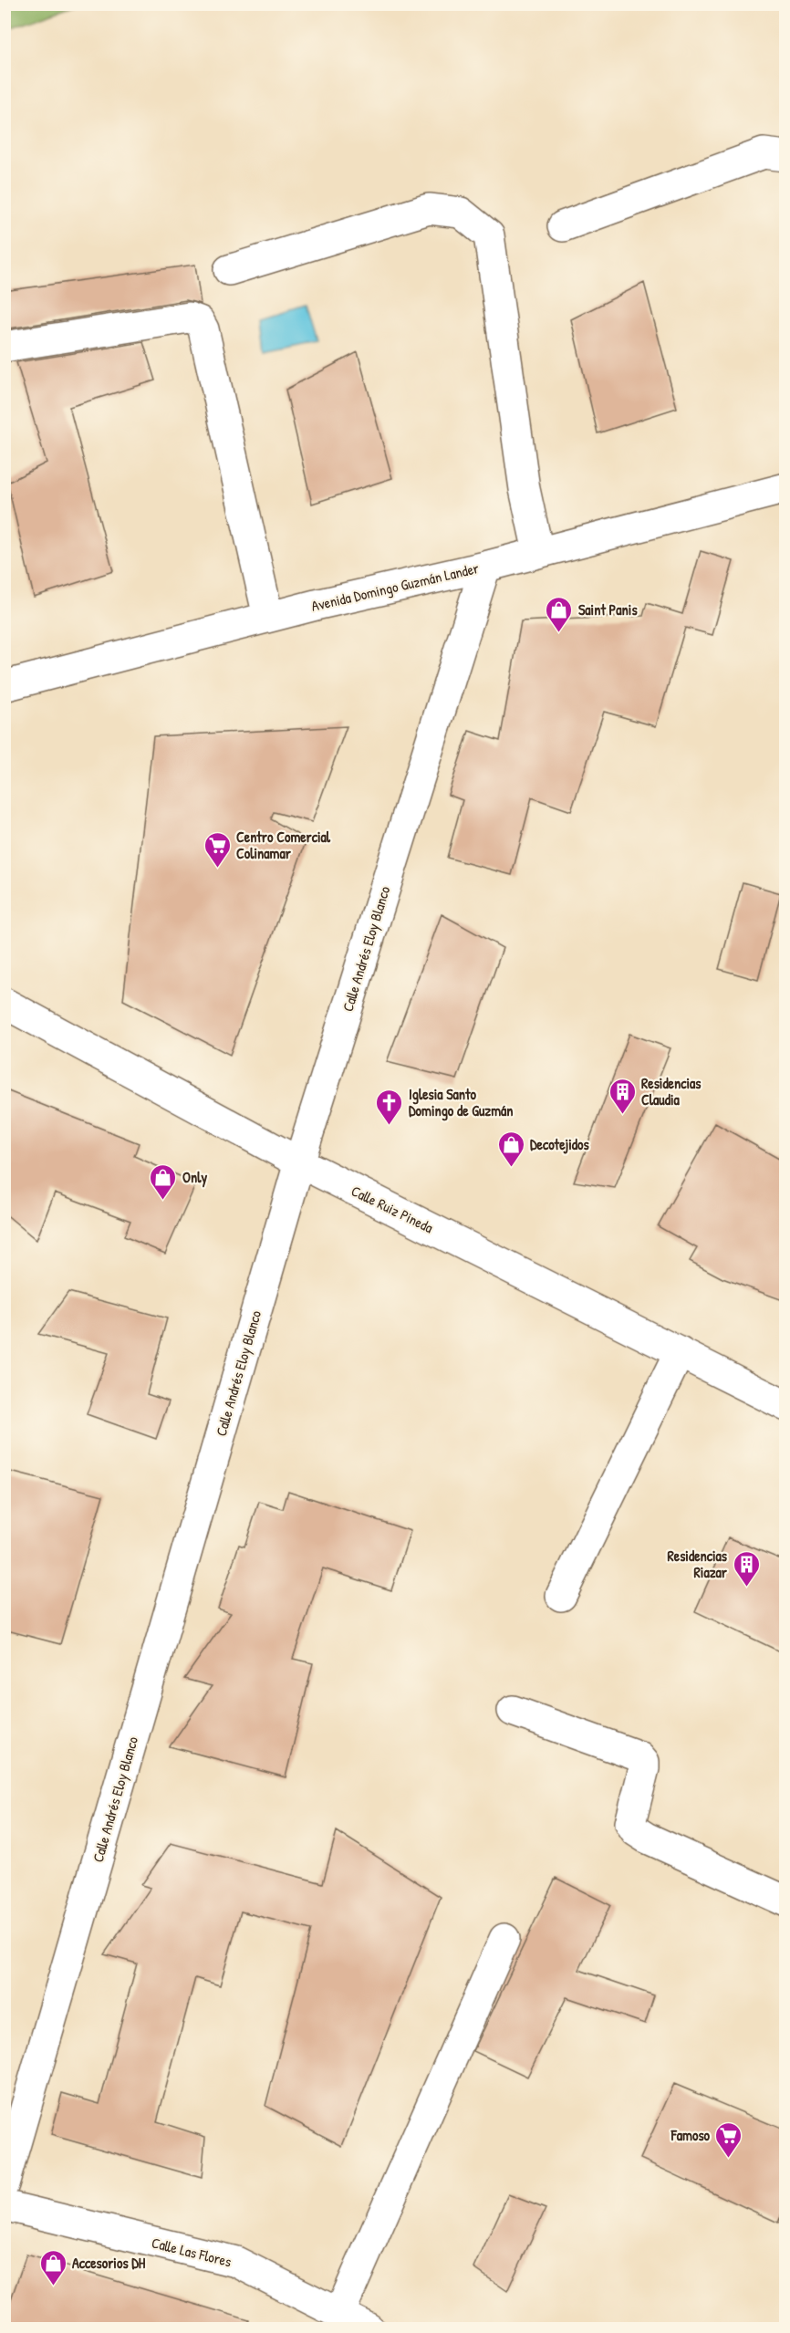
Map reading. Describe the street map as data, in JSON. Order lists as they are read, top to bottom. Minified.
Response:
{"streets":{"street":["Avenida Domingo Guzmán Lander","Calle Andrés Eloy Blanco","Calle Ruiz Pineda","Calle Las Flores"]},"crossings":[["Avenida Domingo Guzmán Lander","Calle Andrés Eloy Blanco"],["Calle Andrés Eloy Blanco","Calle Ruiz Pineda"]],"places":{"shop":["Saint Panis","Decotejidos","Only","Accesorios DH"],"supermarket":["Centro Comercial Colinamar","Famoso"],"building":["Residencias Claudia","Residencias Riazar"],"church":["Iglesia Santo Domingo de Guzmán"]}}
